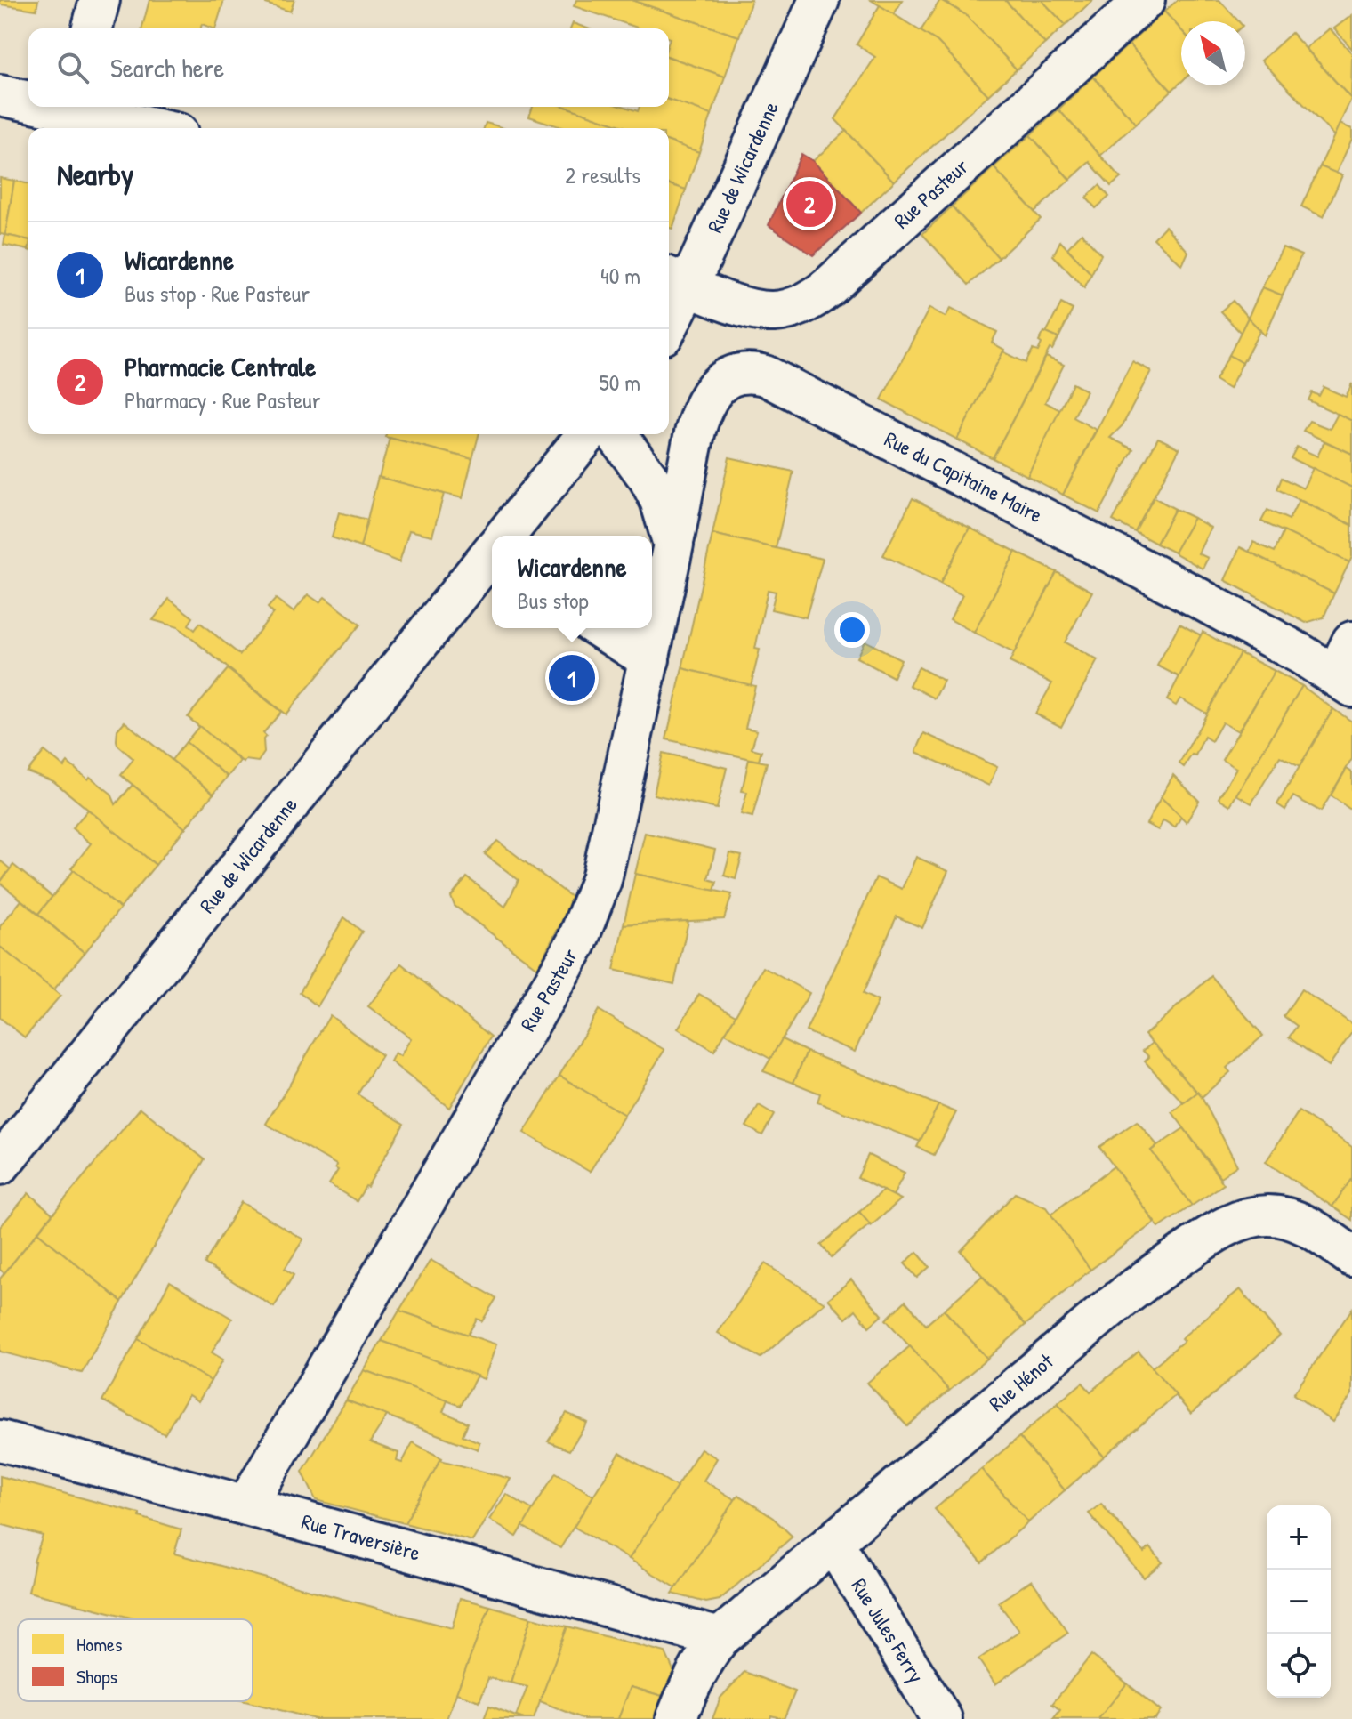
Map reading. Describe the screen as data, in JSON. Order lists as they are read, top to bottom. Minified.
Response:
{"streets":{"street":["Rue de Wicardenne","Rue Pasteur","Rue du Capitaine Maire","Rue Hénot","Rue Traversière","Rue Jules Ferry"]},"crossings":[["Rue de Wicardenne","Rue Pasteur"],["Rue Pasteur","Rue du Capitaine Maire"],["Rue Pasteur","Rue Traversière"],["Rue Hénot","Rue Traversière"],["Rue Hénot","Rue Jules Ferry"]],"legend":["Homes","Shops"],"north":"top left","page":{"search":"Search here","heading":["Nearby","2 results"],"pins":["2","1"],"list":[{"mark":"1","name":"Wicardenne","note":"Bus stop · Rue Pasteur","value":"40 m"},{"mark":"2","name":"Pharmacie Centrale","note":"Pharmacy · Rue Pasteur","value":"50 m"}],"popup":["Wicardenne","Bus stop"],"map_buttons":["+","−"]}}
